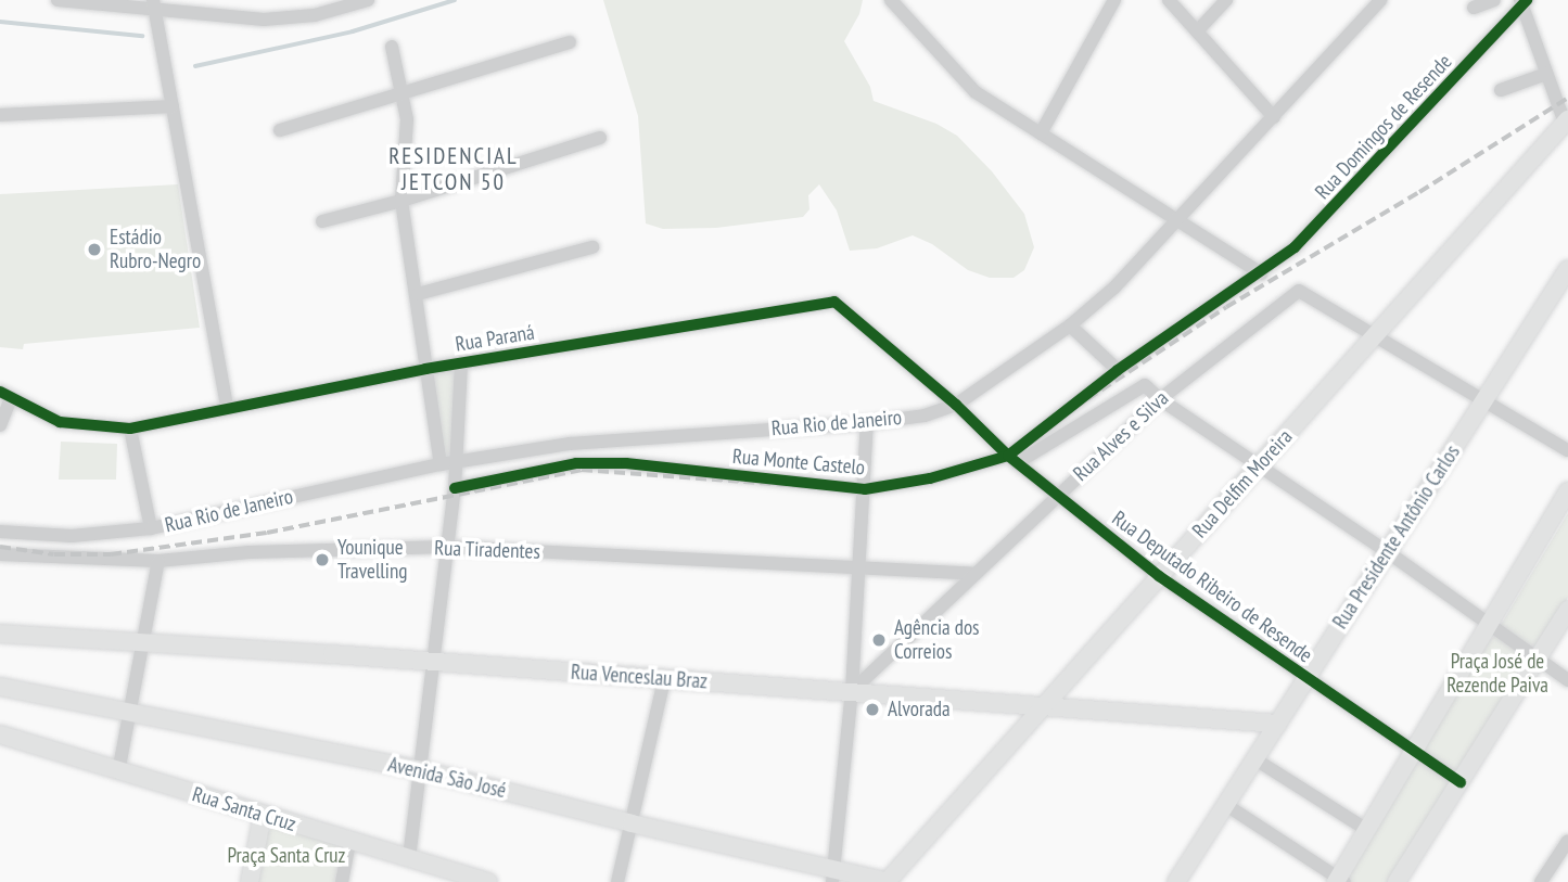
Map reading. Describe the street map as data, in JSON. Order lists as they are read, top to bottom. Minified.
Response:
{"streets":{"main road":["Rua Delfim Moreira","Rua Presidente Antônio Carlos","Rua Venceslau Braz","Avenida São José","Rua Santa Cruz"],"street":["Rua Domingos de Resende","Rua Paraná","Rua Rio de Janeiro","Rua Alves e Silva","Rua Monte Castelo","Rua Tiradentes","Rua Deputado Ribeiro de Resende"]},"crossings":[["Rua Domingos de Resende","Rua Monte Castelo"],["Rua Paraná","Rua Rio de Janeiro"],["Rua Paraná","Rua Deputado Ribeiro de Resende"],["Rua Rio de Janeiro","Rua Deputado Ribeiro de Resende"],["Rua Alves e Silva","Rua Delfim Moreira"],["Rua Alves e Silva","Rua Tiradentes"],["Rua Alves e Silva","Rua Deputado Ribeiro de Resende"],["Rua Alves e Silva","Rua Venceslau Braz"],["Rua Monte Castelo","Rua Deputado Ribeiro de Resende"],["Rua Delfim Moreira","Rua Deputado Ribeiro de Resende"],["Rua Delfim Moreira","Rua Venceslau Braz"],["Rua Delfim Moreira","Avenida São José"],["Rua Presidente Antônio Carlos","Rua Deputado Ribeiro de Resende"],["Rua Presidente Antônio Carlos","Rua Venceslau Braz"]],"districts":["RESIDENCIAL JETCON 50"],"parks":["Praça José de Rezende Paiva","Praça Santa Cruz"],"places":["Estádio Rubro-Negro","Younique Travelling","Agência dos Correios","Alvorada"]}
